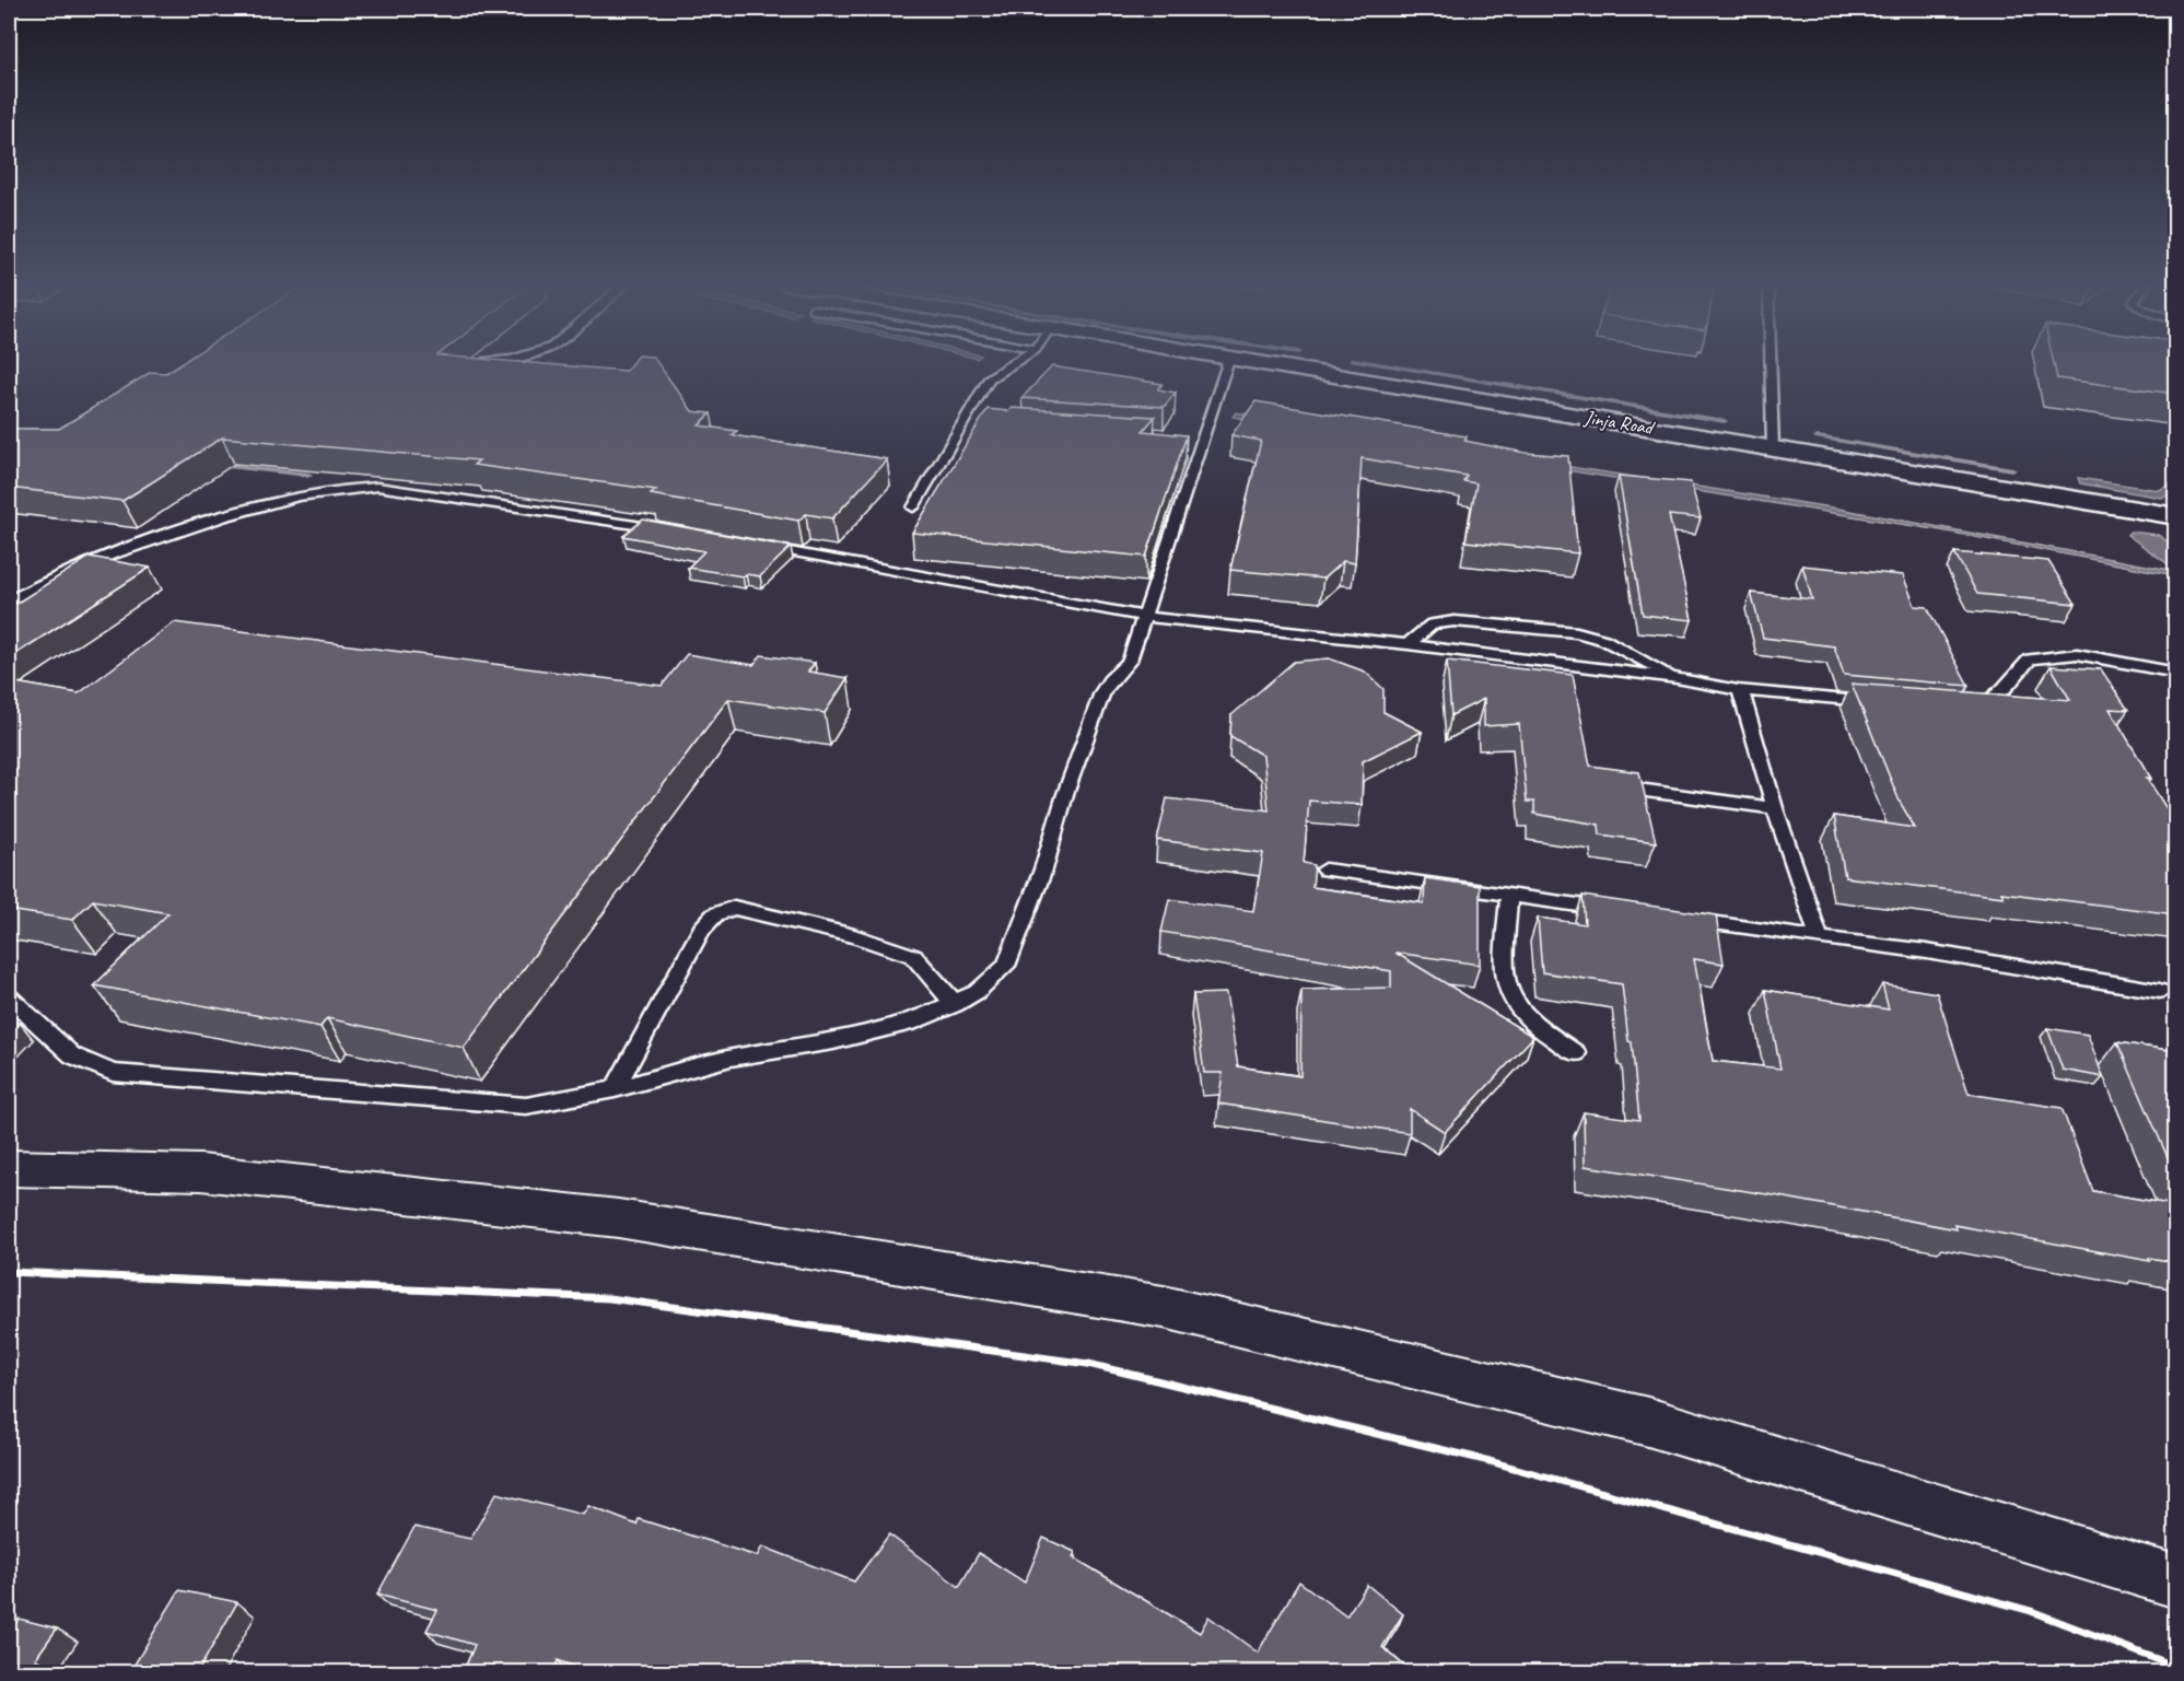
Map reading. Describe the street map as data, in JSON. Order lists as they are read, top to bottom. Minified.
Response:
{"streets":{"highway":["Jinja Road"]}}
